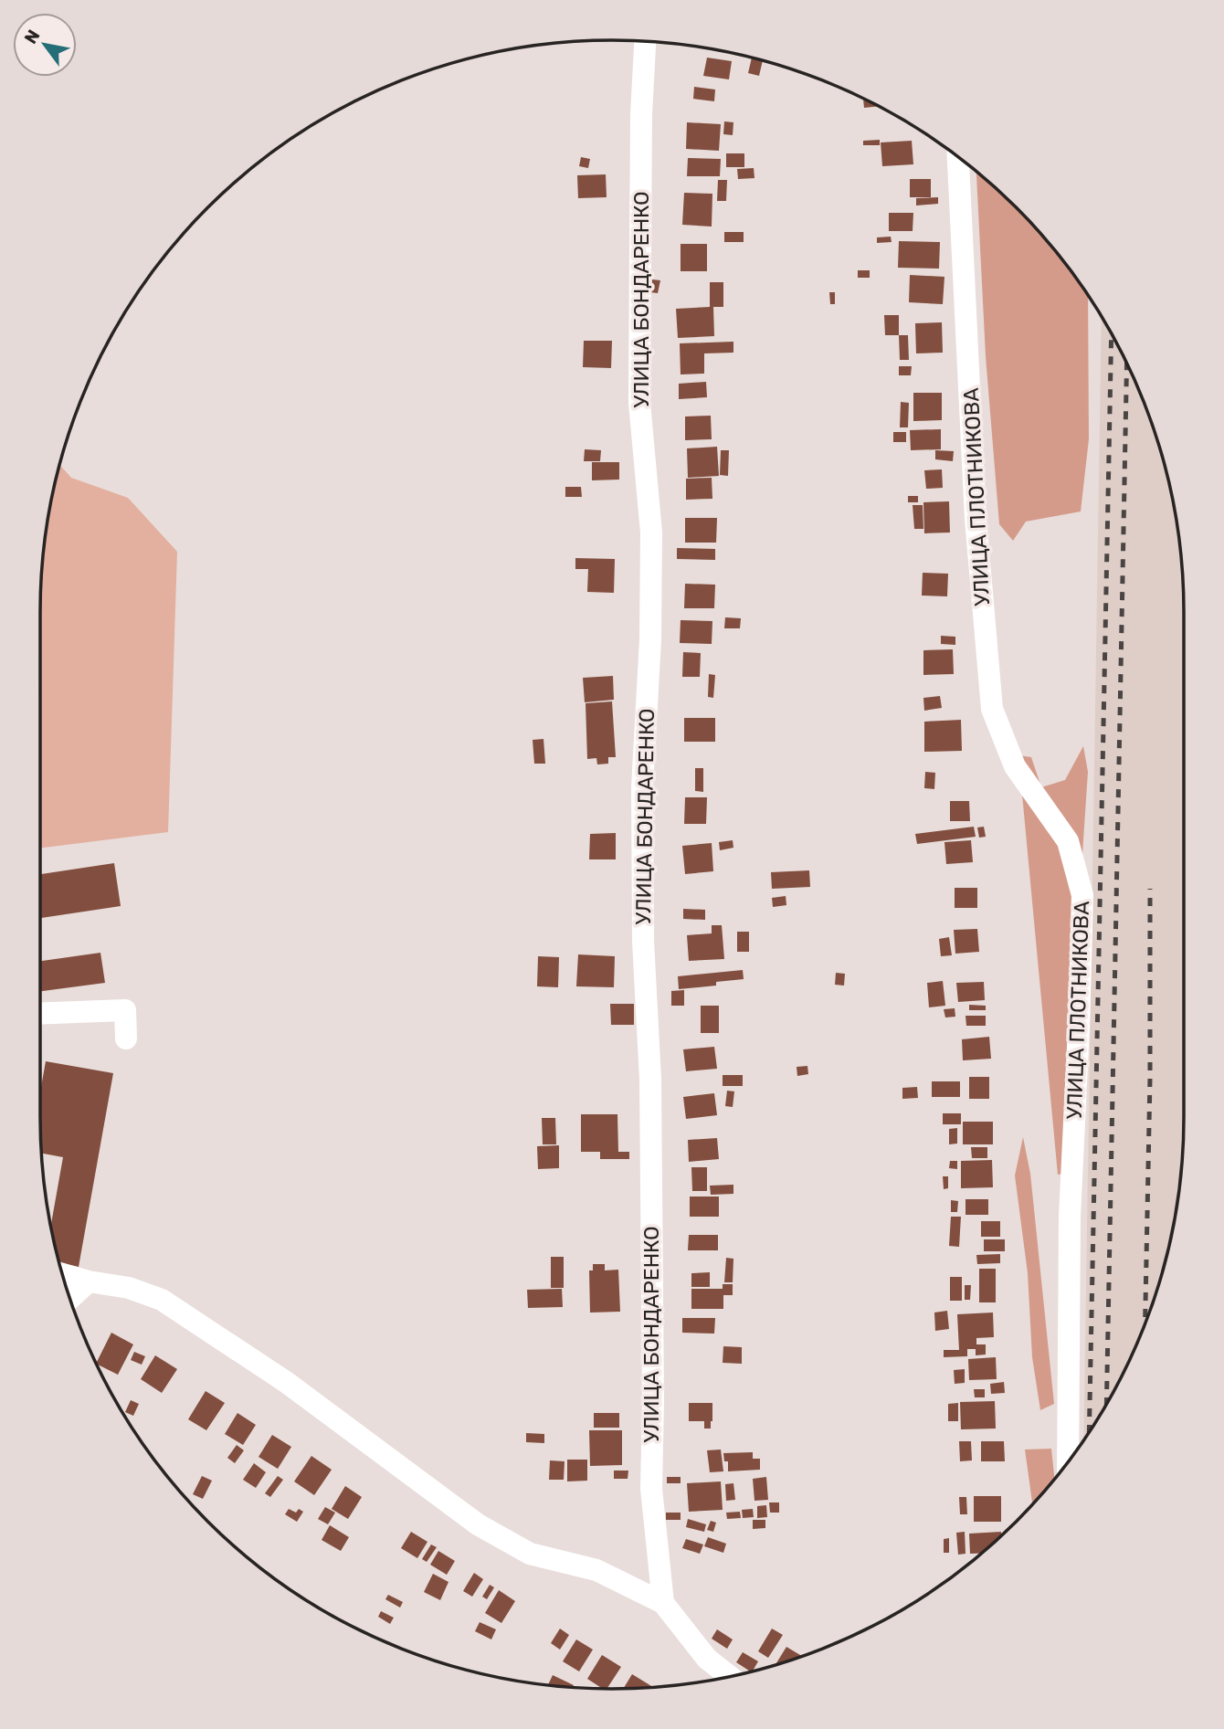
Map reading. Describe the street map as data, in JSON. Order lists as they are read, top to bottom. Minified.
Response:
{"streets":{"street":["УЛИЦА БОНДАРЕНКО","УЛИЦА ПЛОТНИКОВА"]},"north":"top left"}
